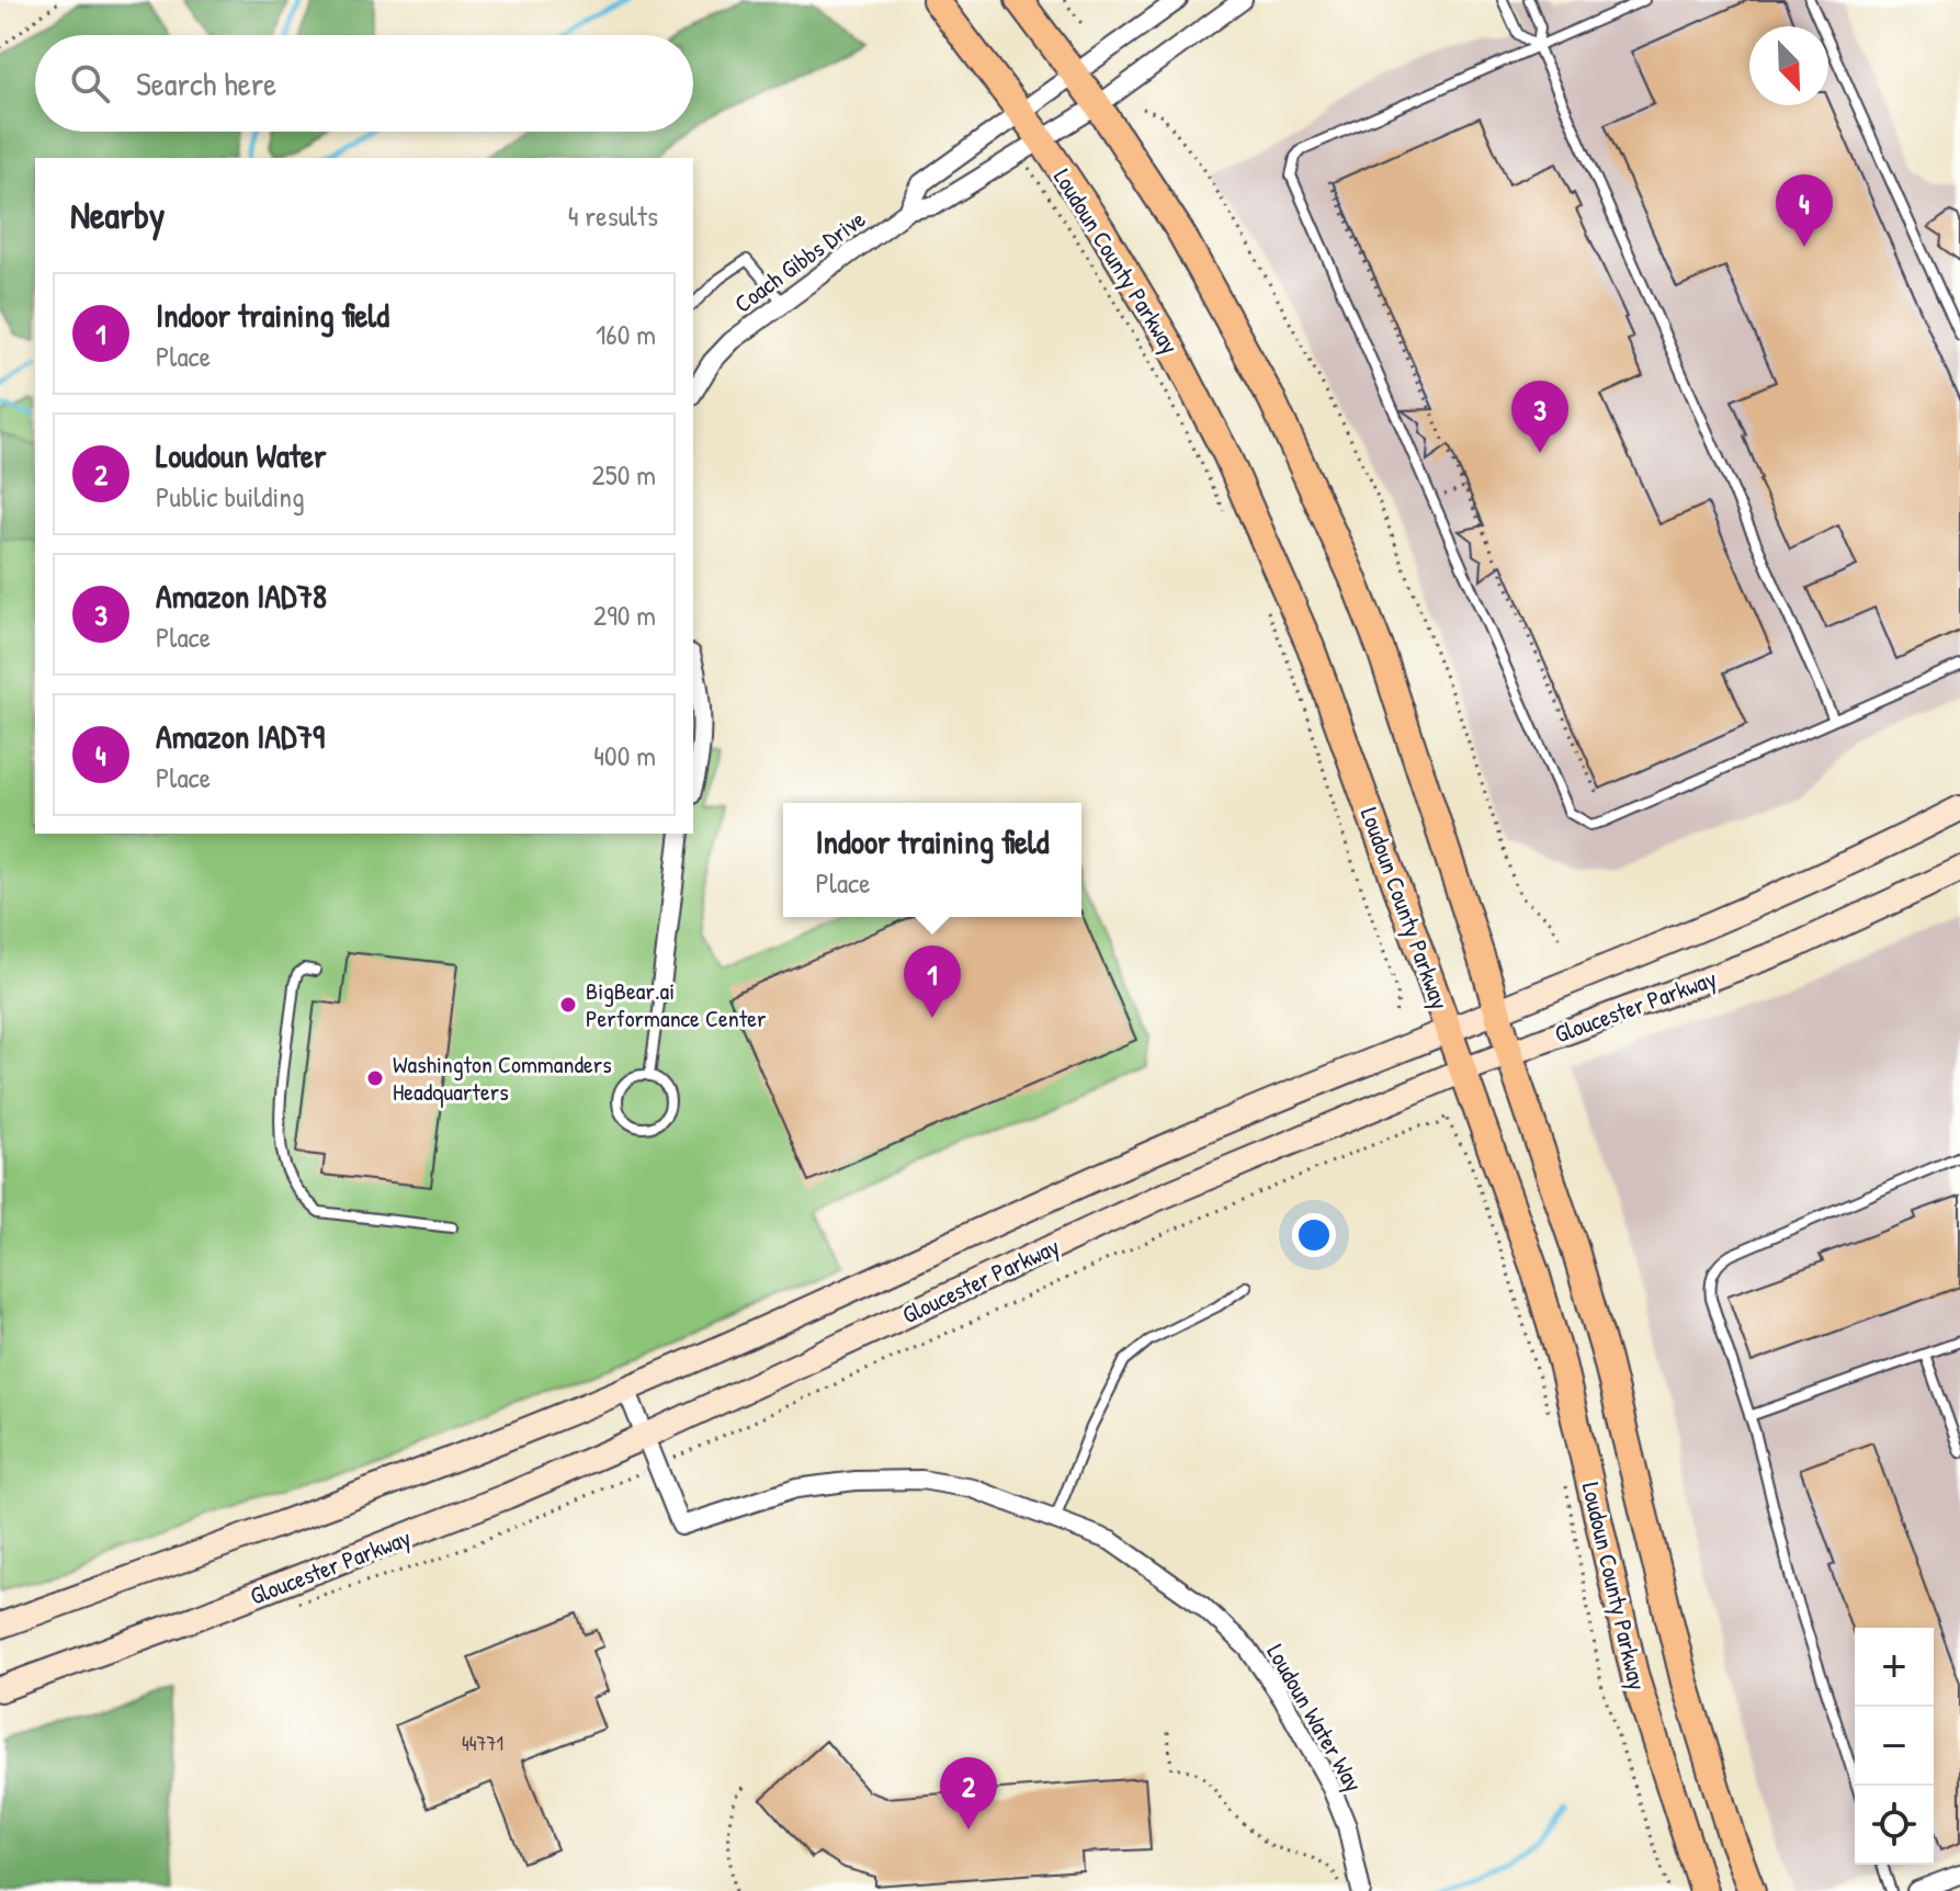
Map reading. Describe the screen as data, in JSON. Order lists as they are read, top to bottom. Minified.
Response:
{"streets":{"main road":["Loudoun County Parkway","Gloucester Parkway"],"street":["Coach Gibbs Drive","Loudoun Water Way"]},"crossings":[["Coach Gibbs Drive","Loudoun County Parkway"],["Loudoun County Parkway","Gloucester Parkway"],["Gloucester Parkway","Loudoun Water Way"]],"places":["BigBear.ai Performance Center","Washington Commanders Headquarters"],"house_numbers":["44771"],"north":"bottom right","page":{"search":"Search here","heading":["Nearby","4 results"],"pins":["4","3","1","2"],"list":[{"mark":"1","name":"Indoor training field","note":"Place","value":"160 m"},{"mark":"2","name":"Loudoun Water","note":"Public building","value":"250 m"},{"mark":"3","name":"Amazon IAD78","note":"Place","value":"290 m"},{"mark":"4","name":"Amazon IAD79","note":"Place","value":"400 m"}],"popup":["Indoor training field","Place"],"map_buttons":["+","−"]}}
